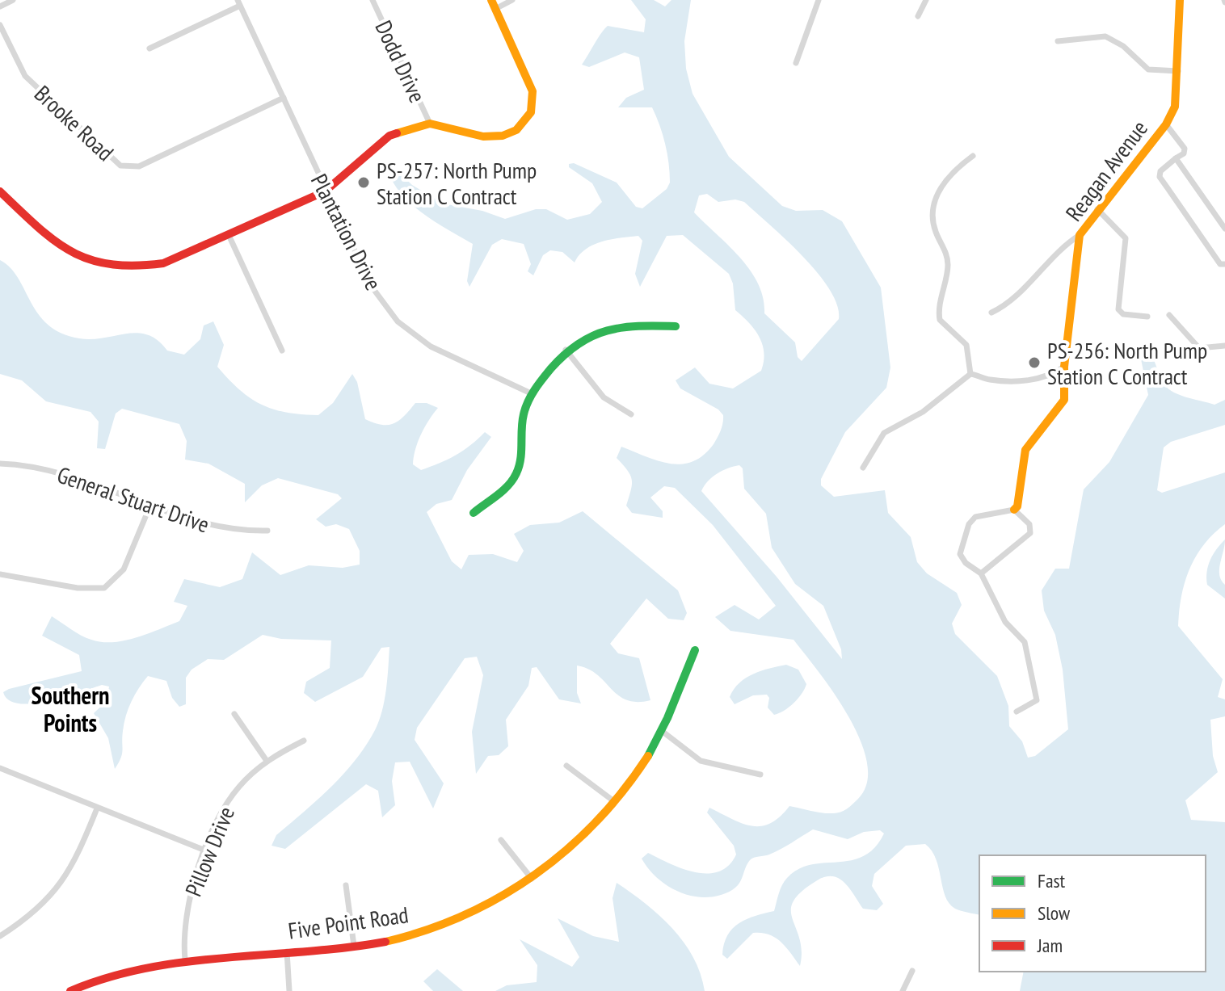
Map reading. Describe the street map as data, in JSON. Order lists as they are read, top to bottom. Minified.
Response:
{"streets":{"street":["Dodd Drive","Brooke Road","Reagan Avenue","Plantation Drive","General Stuart Drive","Pillow Drive","Five Point Road"]},"crossings":[["Brooke Road","Plantation Drive"],["Pillow Drive","Five Point Road"]],"districts":["Southern Points"],"places":["PS-257: North Pump Station C Contract","PS-256: North Pump Station C Contract"],"legend":["Fast","Slow","Jam"]}
